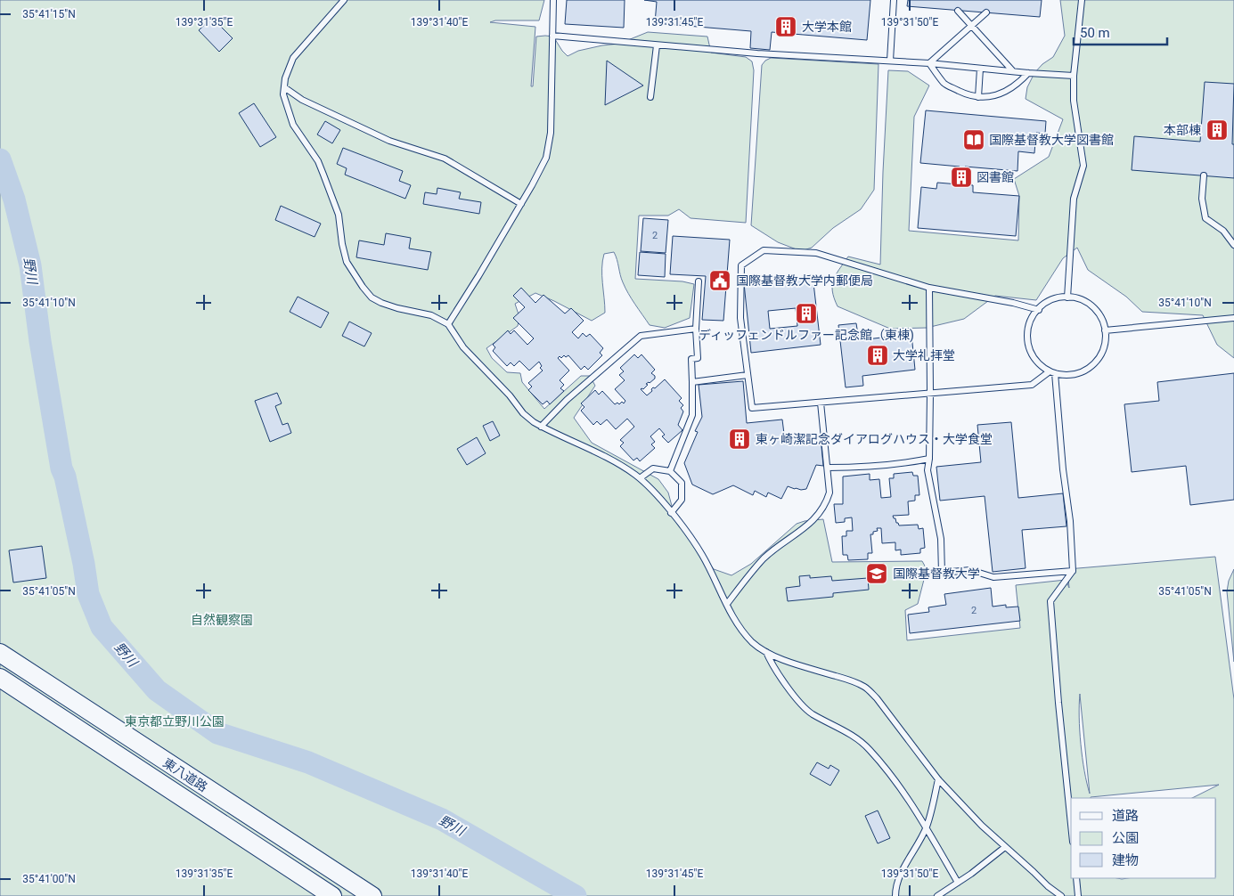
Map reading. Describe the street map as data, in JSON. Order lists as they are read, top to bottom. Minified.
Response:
{"streets":{"main road":["東八道路"]},"water":["野川"],"parks":["自然観察園","東京都立野川公園"],"places":{"building":["大学本館","本部棟","図書館","ディッフェンドルファー記念館（東棟)","大学礼拝堂","東ヶ崎潔記念ダイアログハウス・大学食堂"],"library":["国際基督教大学図書館"],"public building":["国際基督教大学内郵便局"],"school or university":["国際基督教大学"]},"house_numbers":["2","2"],"legend":["道路","公園","建物"],"scale_bar":"50 m","coordinates":["35°41'15\"N","139°31'35\"E","139°31'40\"E","139°31'45\"E","139°31'50\"E","35°41'10\"N","35°41'05\"N","35°41'00\"N"]}
